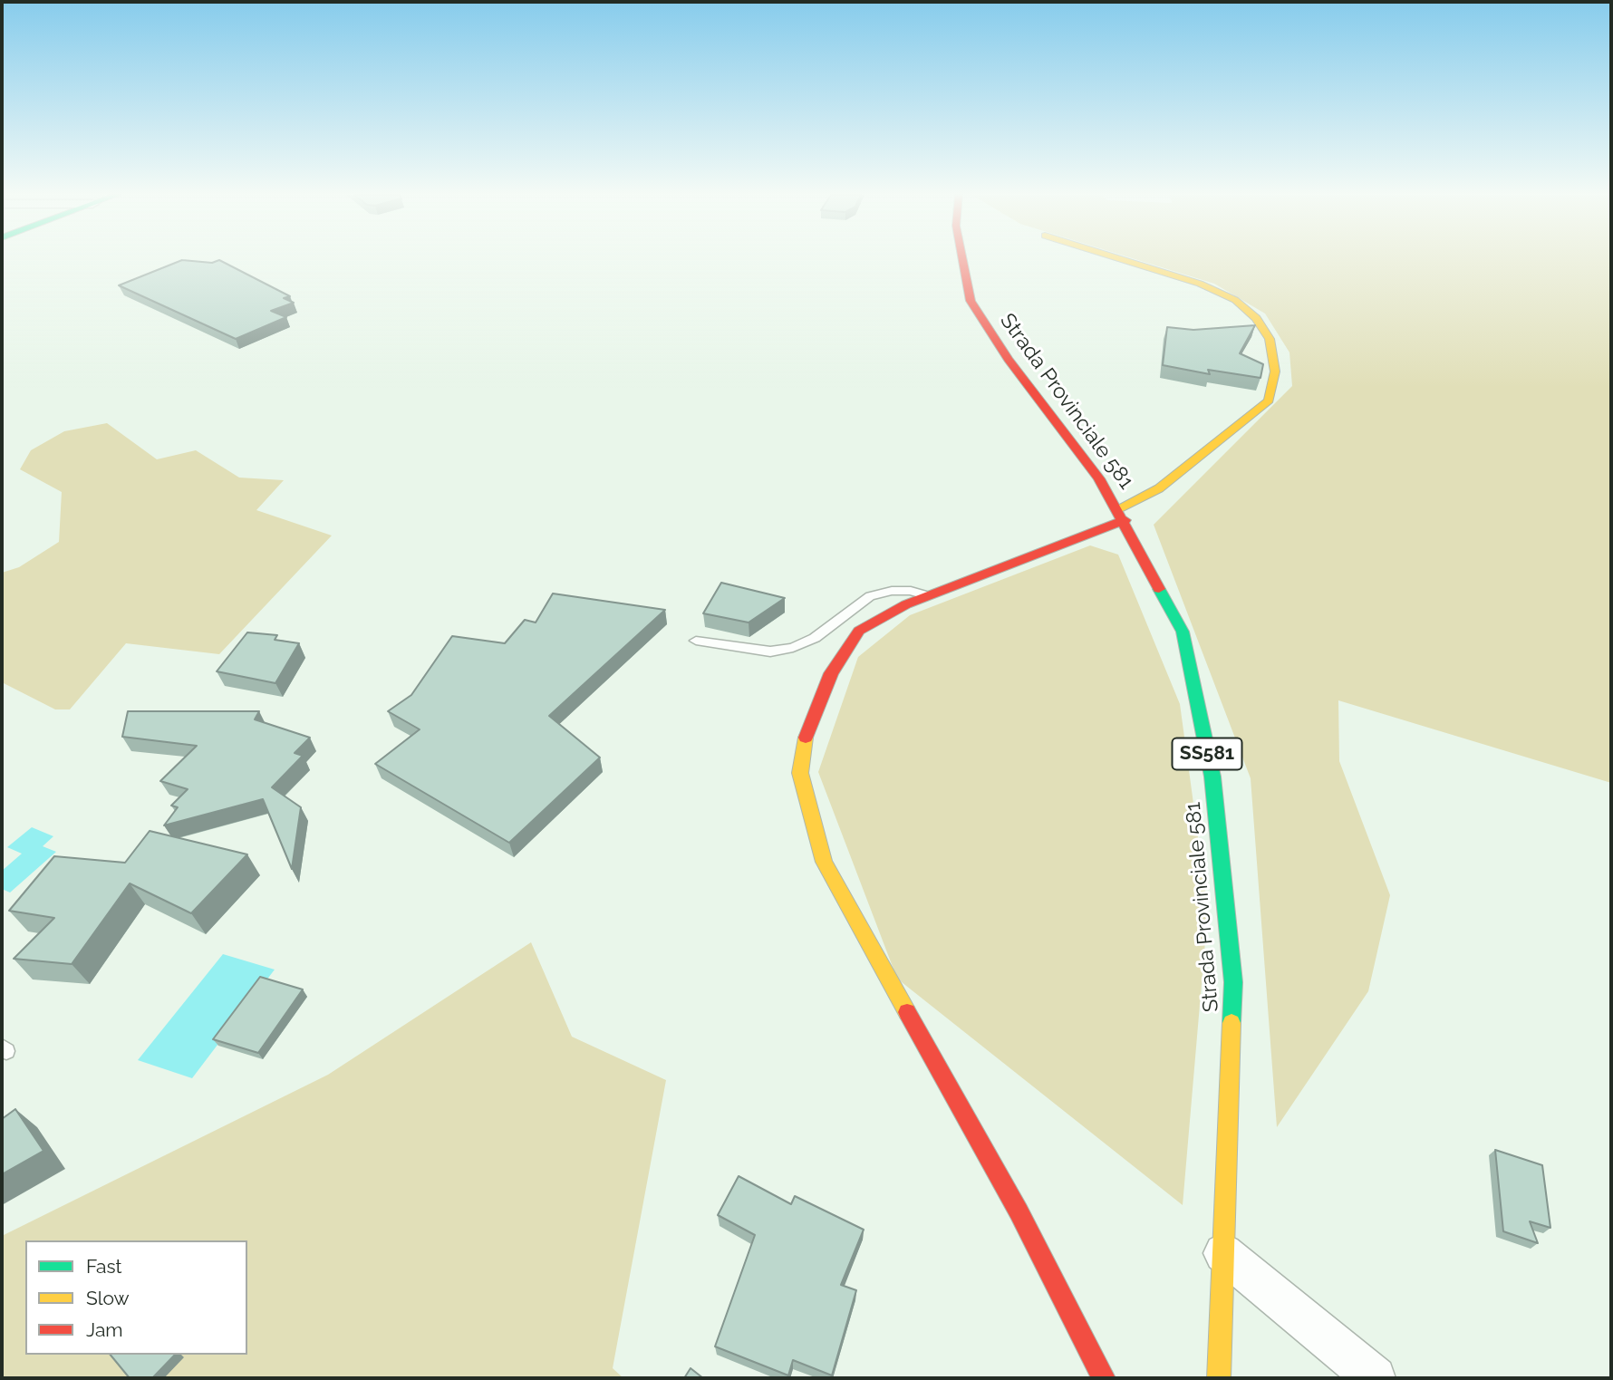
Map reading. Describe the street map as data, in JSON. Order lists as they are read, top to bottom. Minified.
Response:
{"streets":{"street":["Strada Provinciale 581","SS581"]},"legend":["Fast","Slow","Jam"]}
